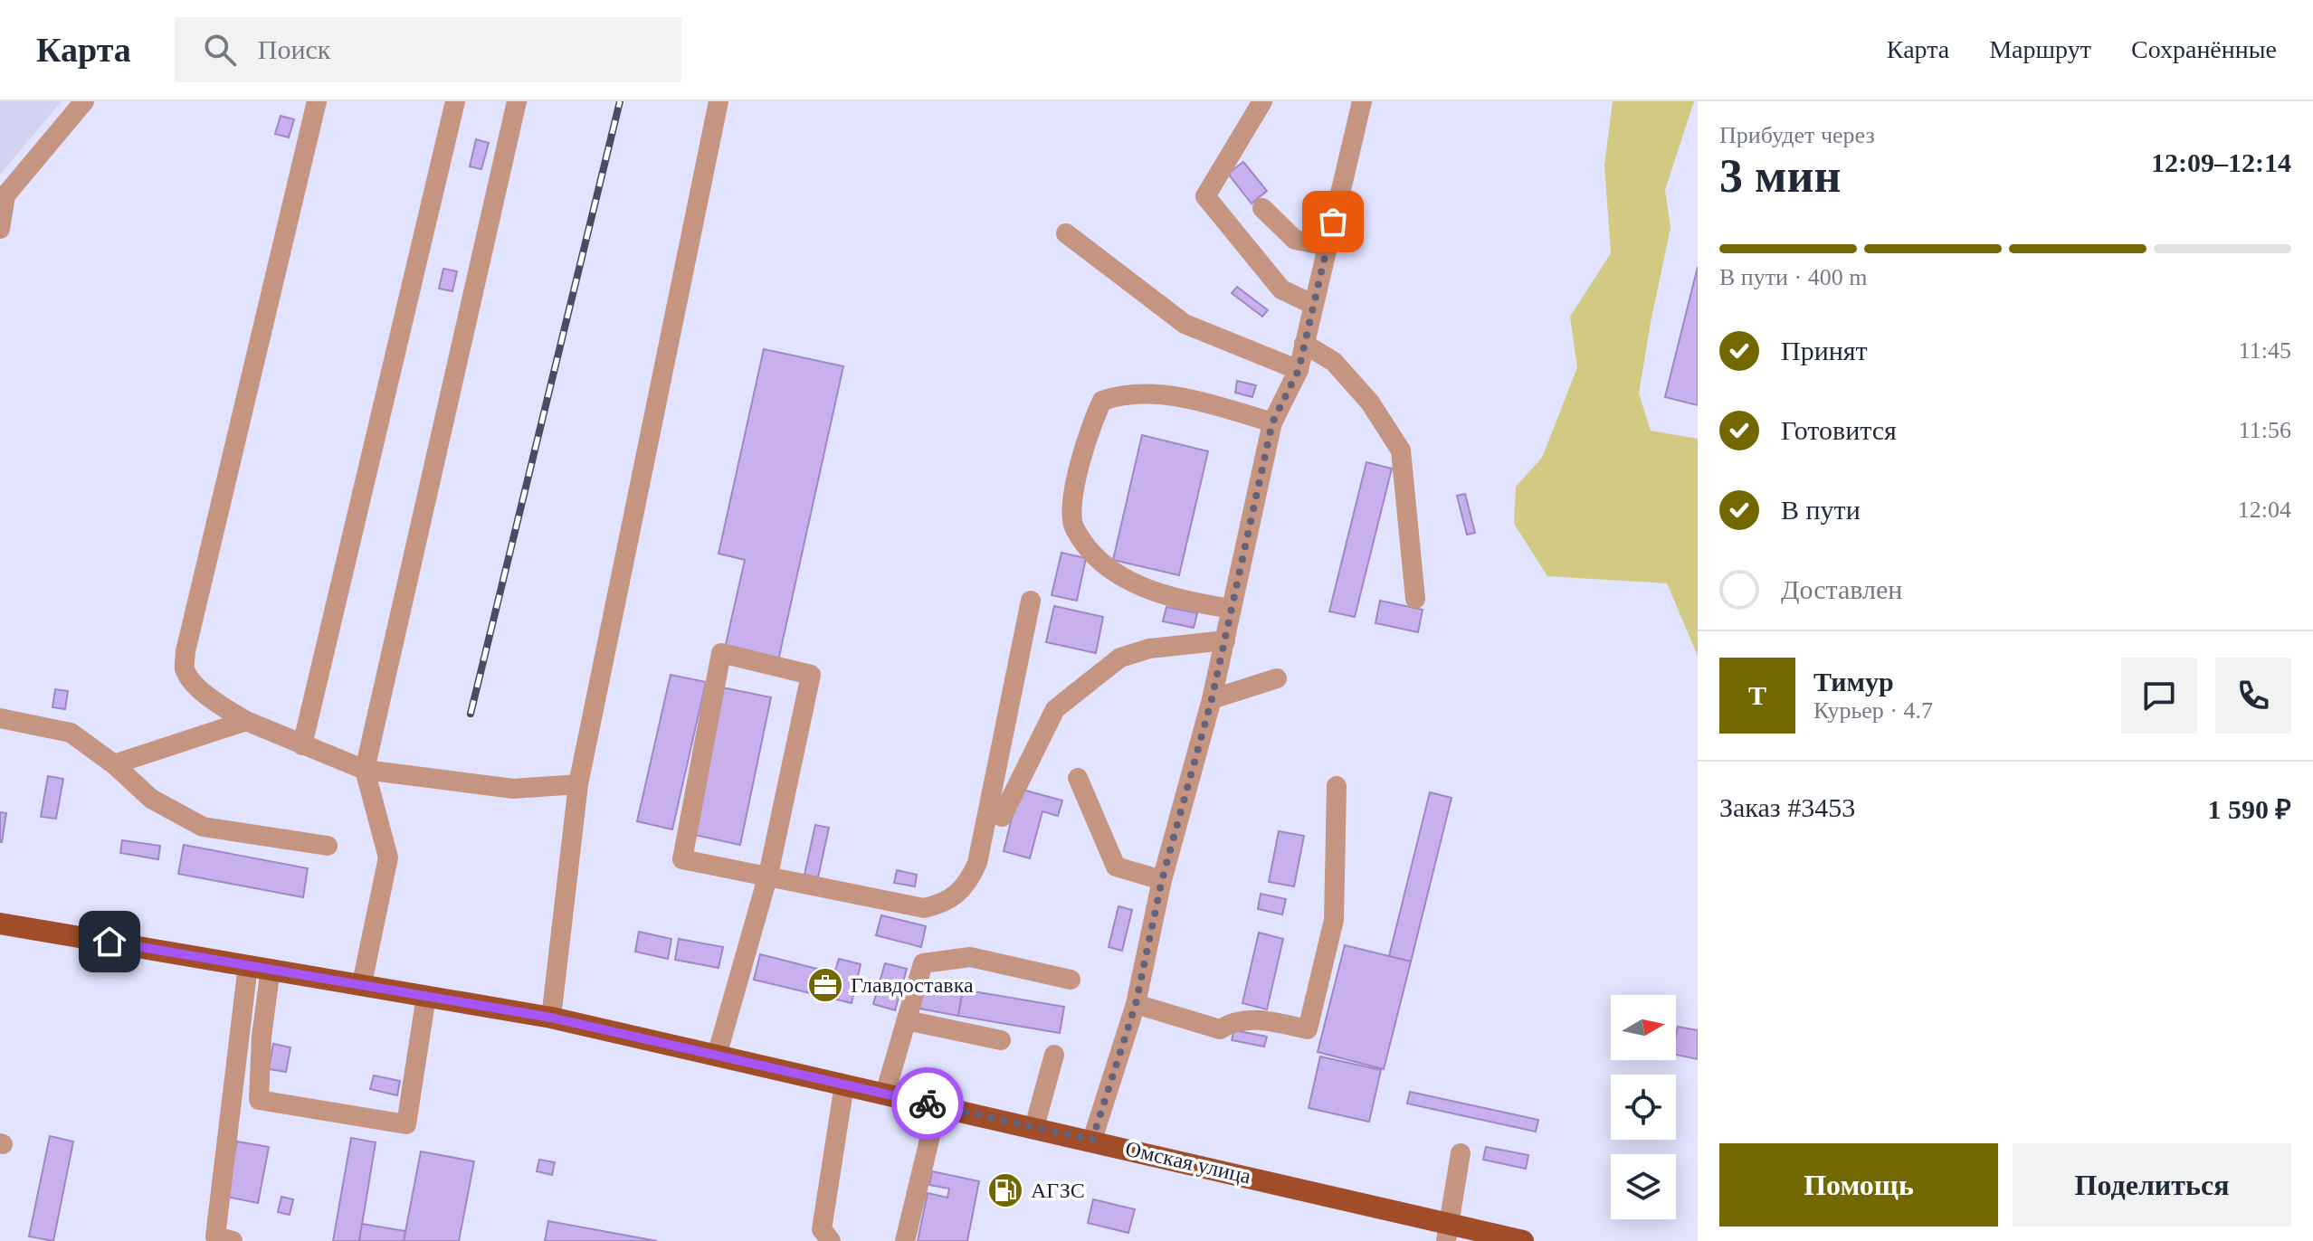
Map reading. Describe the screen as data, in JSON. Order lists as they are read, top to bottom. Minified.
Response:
{"streets":{"main road":["Омская улица"]},"places":{"office":["Главдоставка"],"fuel station":["АГЗС"]},"north":"right","page":{"header":"Карта","search":"Поиск","nav":["Карта","Маршрут","Сохранённые"],"heading":["3 мин","Прибудет через","12:09–12:14"],"panel":["Тимур","Курьер · 4.7","Заказ #3453","1 590 ₽"],"bar":"В пути · 400 m","list":[["Принят","11:45"],["Готовится","11:56"],["В пути","12:04"],"Доставлен"],"round":"Т","buttons":["Помощь","Поделиться"]}}
